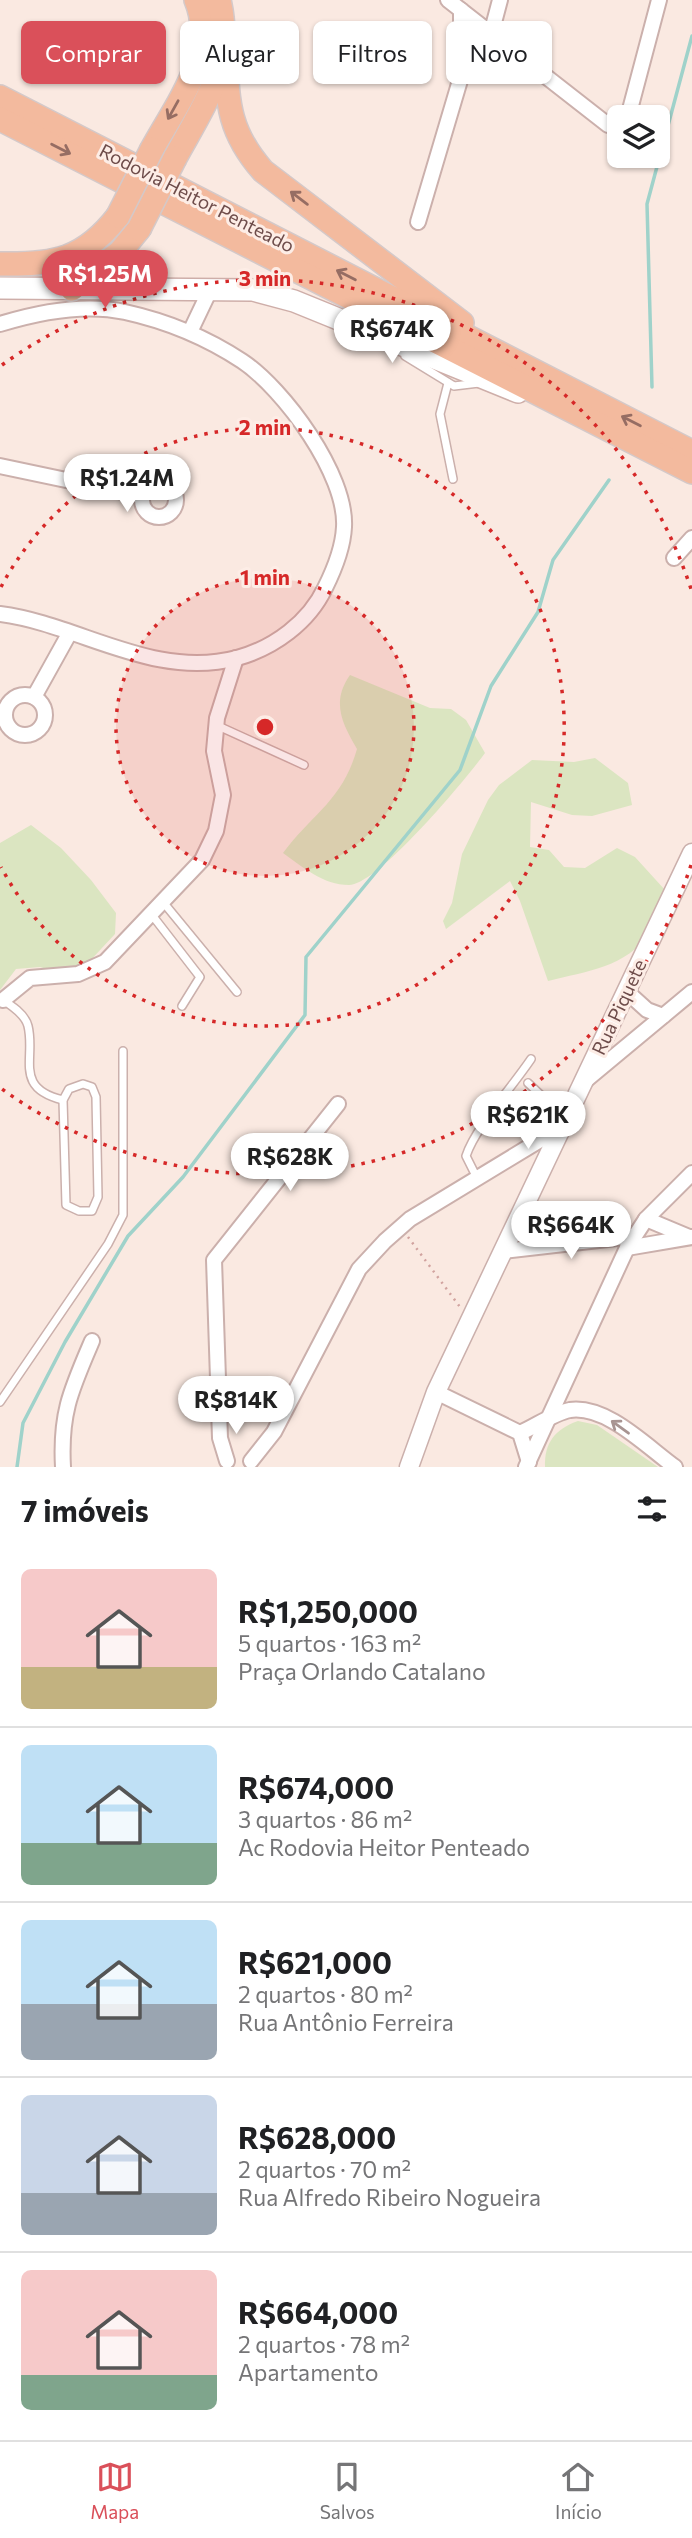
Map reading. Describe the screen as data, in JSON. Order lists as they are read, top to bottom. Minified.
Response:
{"streets":{"main road":["Rodovia Heitor Penteado"],"street":["Rua Piquete"]},"page":{"chip":["Comprar","Alugar","Filtros","Novo"],"price":["R$1.25M","R$674K","R$1.24M","R$621K","R$628K","R$664K","R$814K"],"heading":"7 imóveis","list":[{"name":"R$1,250,000","note":"5 quartos · 163 m² · Praça Orlando Catalano"},{"name":"R$674,000","note":"3 quartos · 86 m² · Ac Rodovia Heitor Penteado"},{"name":"R$621,000","note":"2 quartos · 80 m² · Rua Antônio Ferreira"},{"name":"R$628,000","note":"2 quartos · 70 m² · Rua Alfredo Ribeiro Nogueira"},{"name":"R$664,000","note":"2 quartos · 78 m² · Apartamento"}],"tabs":["Mapa","Salvos","Início"]},"rings":["3 min","2 min","1 min"]}
